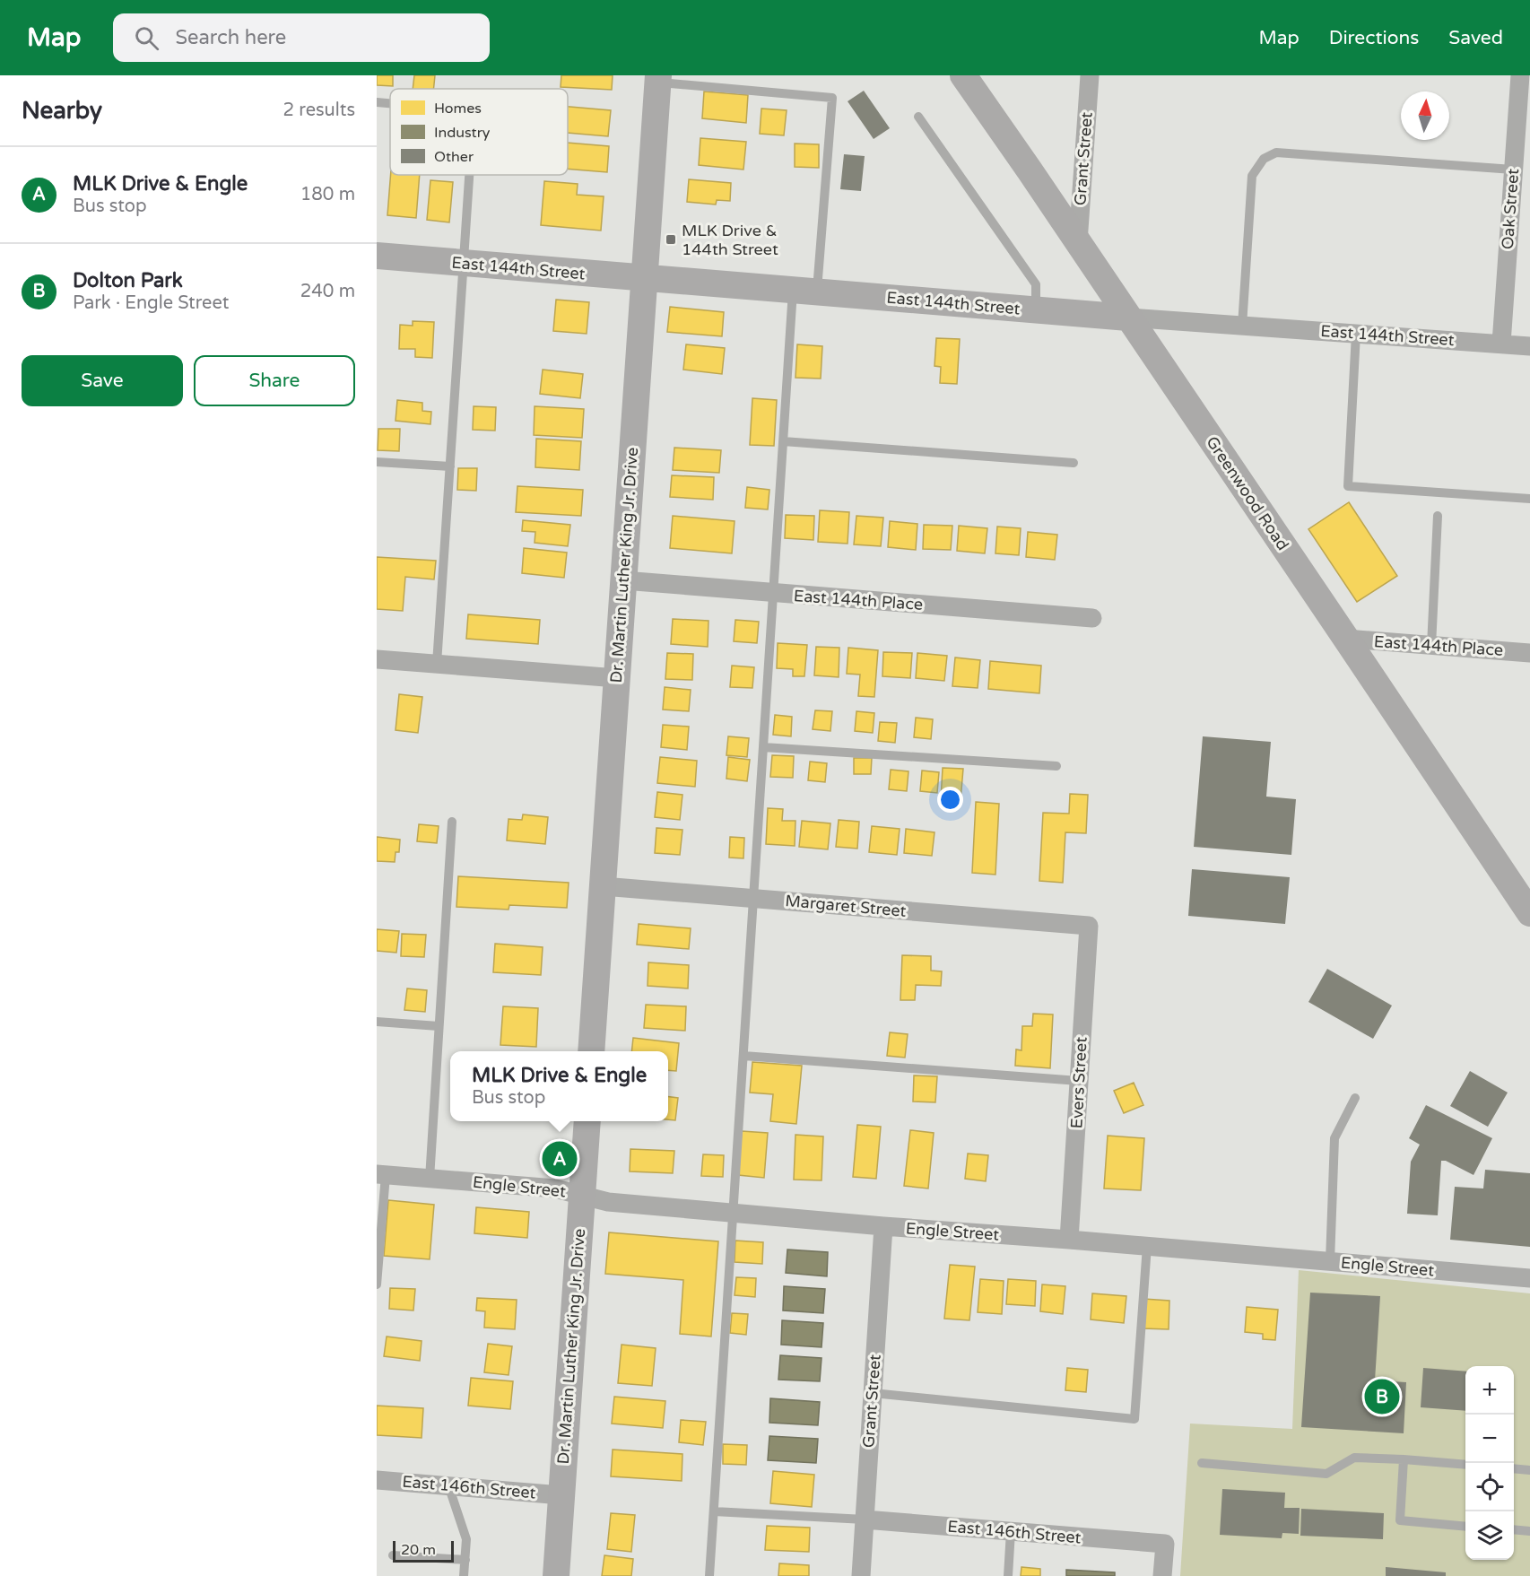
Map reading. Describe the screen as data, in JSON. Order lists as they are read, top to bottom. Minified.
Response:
{"streets":{"street":["Grant Street","Oak Street","East 144th Street","Greenwood Road","Dr. Martin Luther King Jr. Drive","East 144th Place","Margaret Street","Evers Street","Engle Street","East 146th Street"]},"crossings":[["Grant Street","Greenwood Road"],["Grant Street","Engle Street"],["Grant Street","East 146th Street"],["Oak Street","East 144th Street"],["East 144th Street","Greenwood Road"],["East 144th Street","Dr. Martin Luther King Jr. Drive"],["Greenwood Road","East 144th Place"],["Dr. Martin Luther King Jr. Drive","East 144th Place"],["Dr. Martin Luther King Jr. Drive","Margaret Street"],["Dr. Martin Luther King Jr. Drive","Engle Street"],["Dr. Martin Luther King Jr. Drive","East 146th Street"],["Margaret Street","Evers Street"],["Evers Street","Engle Street"]],"places":{"transit":["MLK Drive & 144th Street"]},"legend":["Homes","Industry","Other"],"scale_bar":"20 m","north":"top","page":{"header":"Map","search":"Search here","nav":["Map","Directions","Saved"],"heading":["Nearby","2 results"],"list":[{"mark":"A","name":"MLK Drive & Engle","note":"Bus stop","value":"180 m"},{"mark":"B","name":"Dolton Park","note":"Park · Engle Street","value":"240 m"}],"buttons":["Save","Share"],"popup":["MLK Drive & Engle","Bus stop"],"pins":["A","B"],"map_buttons":["+","−"],"scale":"20 m"}}
